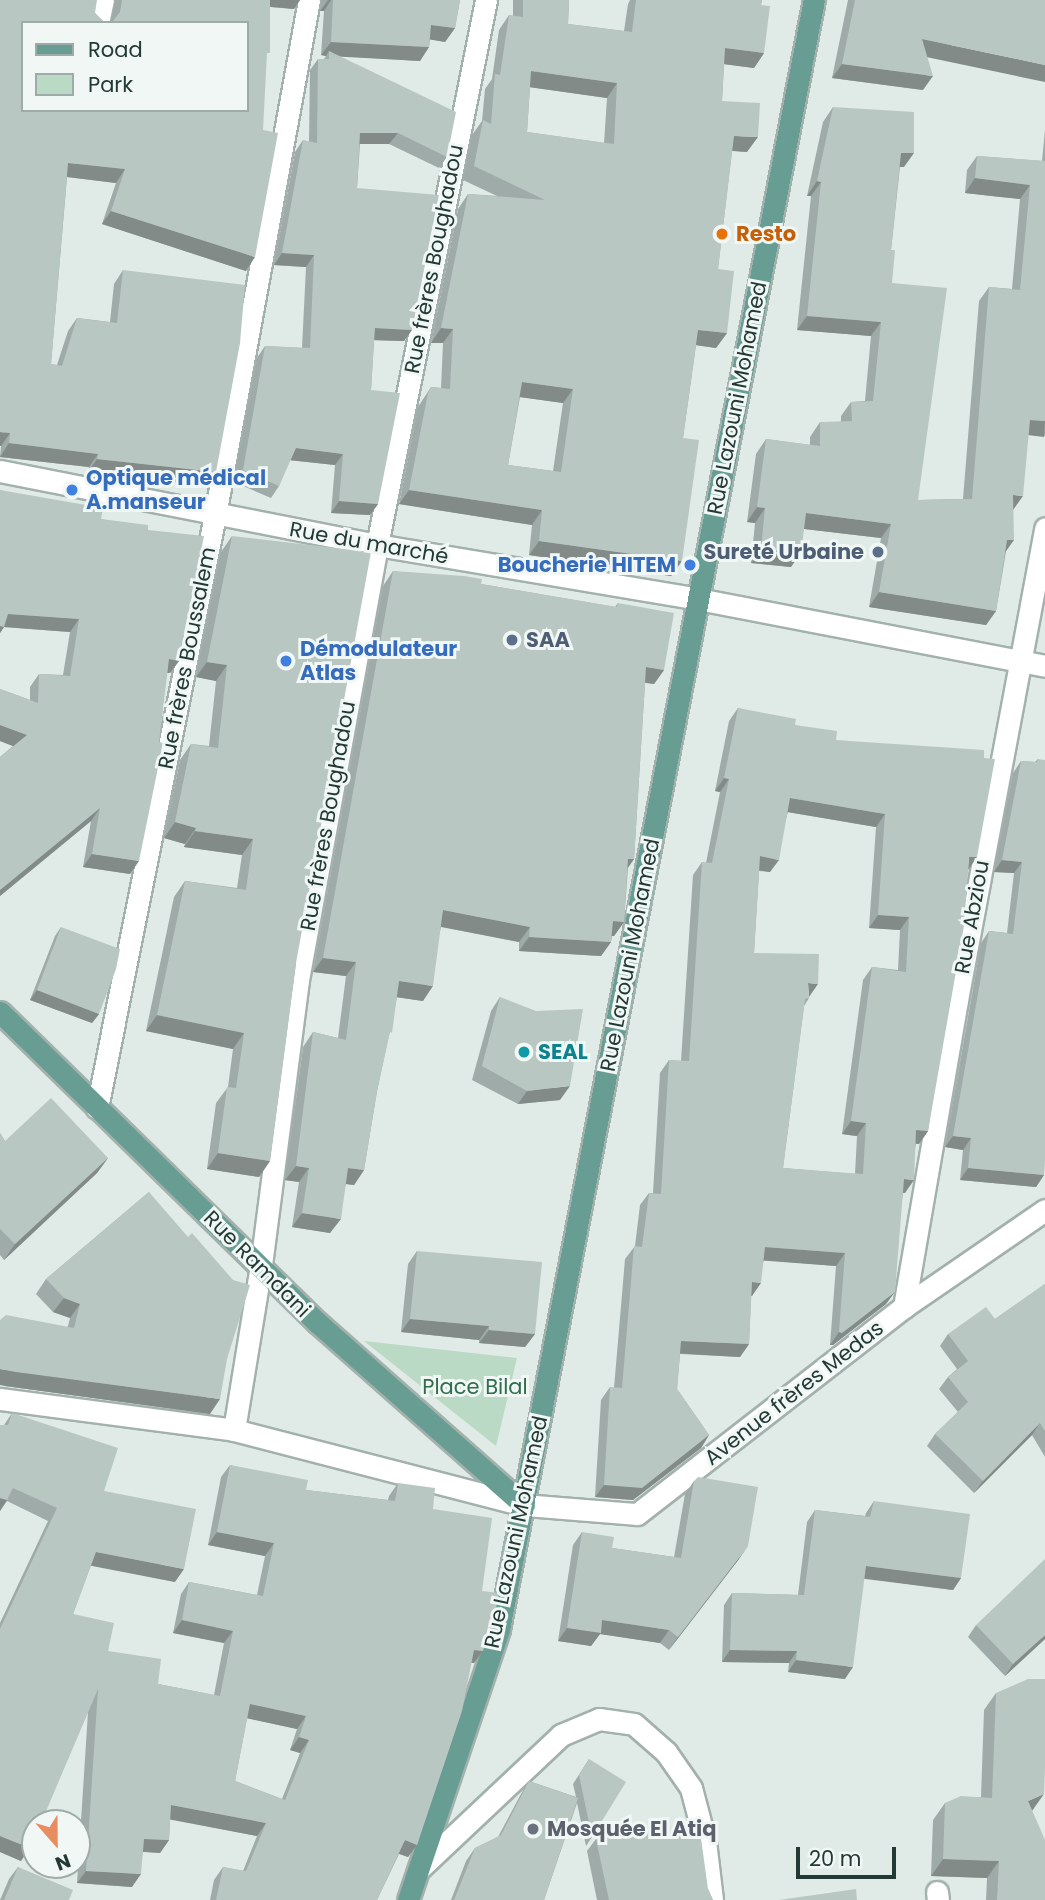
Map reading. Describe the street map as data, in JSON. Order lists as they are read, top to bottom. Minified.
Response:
{"streets":{"main road":["Rue Lazouni Mohamed","Rue Ramdani"],"street":["Rue frères Boughadou","Rue du marché","Rue frères Boussalem","Rue Abziou","Avenue frères Medas"]},"crossings":[["Rue frères Boughadou","Rue du marché"],["Rue frères Boughadou","Rue Ramdani"],["Rue frères Boughadou","Avenue frères Medas"],["Rue Lazouni Mohamed","Rue du marché"],["Rue Lazouni Mohamed","Rue Ramdani"],["Rue Lazouni Mohamed","Avenue frères Medas"],["Rue du marché","Rue frères Boussalem"],["Rue du marché","Rue Abziou"],["Rue frères Boussalem","Rue Ramdani"],["Rue Abziou","Avenue frères Medas"],["Rue Ramdani","Avenue frères Medas"]],"parks":["Place Bilal"],"places":["Resto","Optique médical A.manseur","Sureté Urbaine","Boucherie HITEM","SAA","Démodulateur Atlas","SEAL","Mosquée El Atiq"],"legend":["Road","Park"],"scale_bar":"20 m","north":"bottom"}
